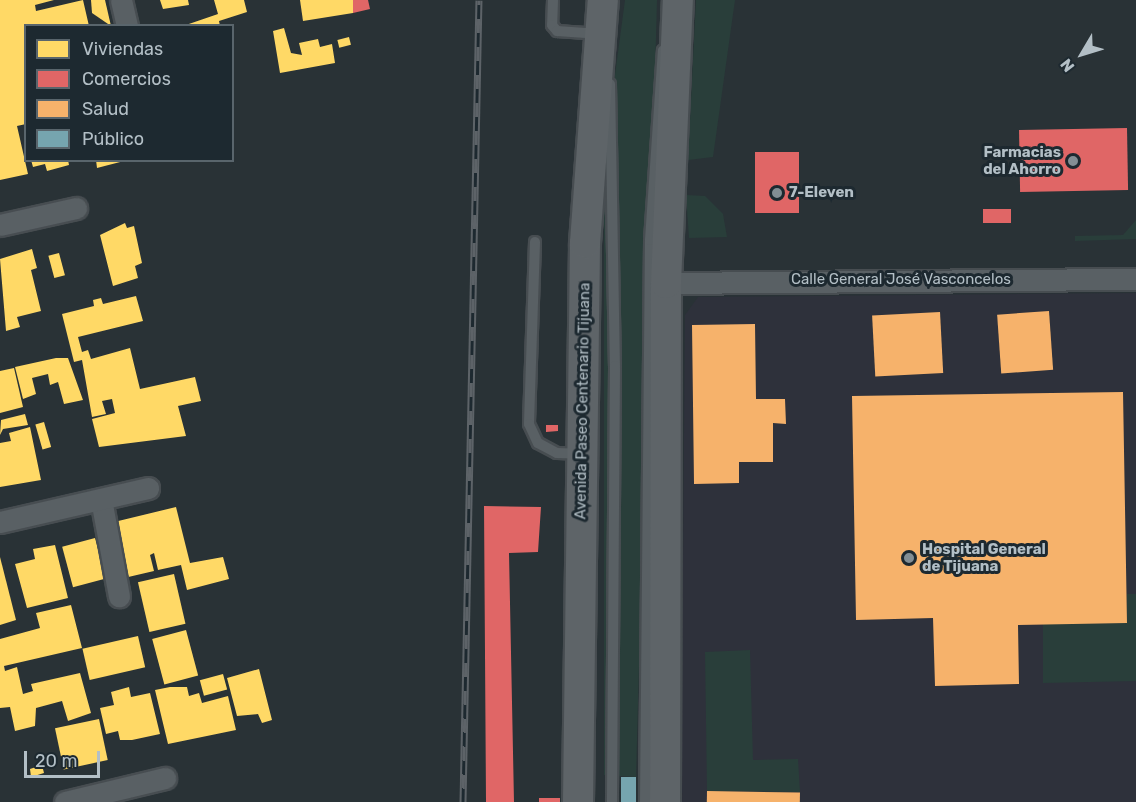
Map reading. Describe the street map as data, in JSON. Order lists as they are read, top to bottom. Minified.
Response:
{"streets":{"main road":["Avenida Paseo Centenario Tijuana"],"street":["Calle General José Vasconcelos"]},"places":["Farmacias del Ahorro","7-Eleven","Hospital General de Tijuana"],"legend":["Viviendas","Comercios","Salud","Público"],"scale_bar":"20 m","north":"bottom left"}
